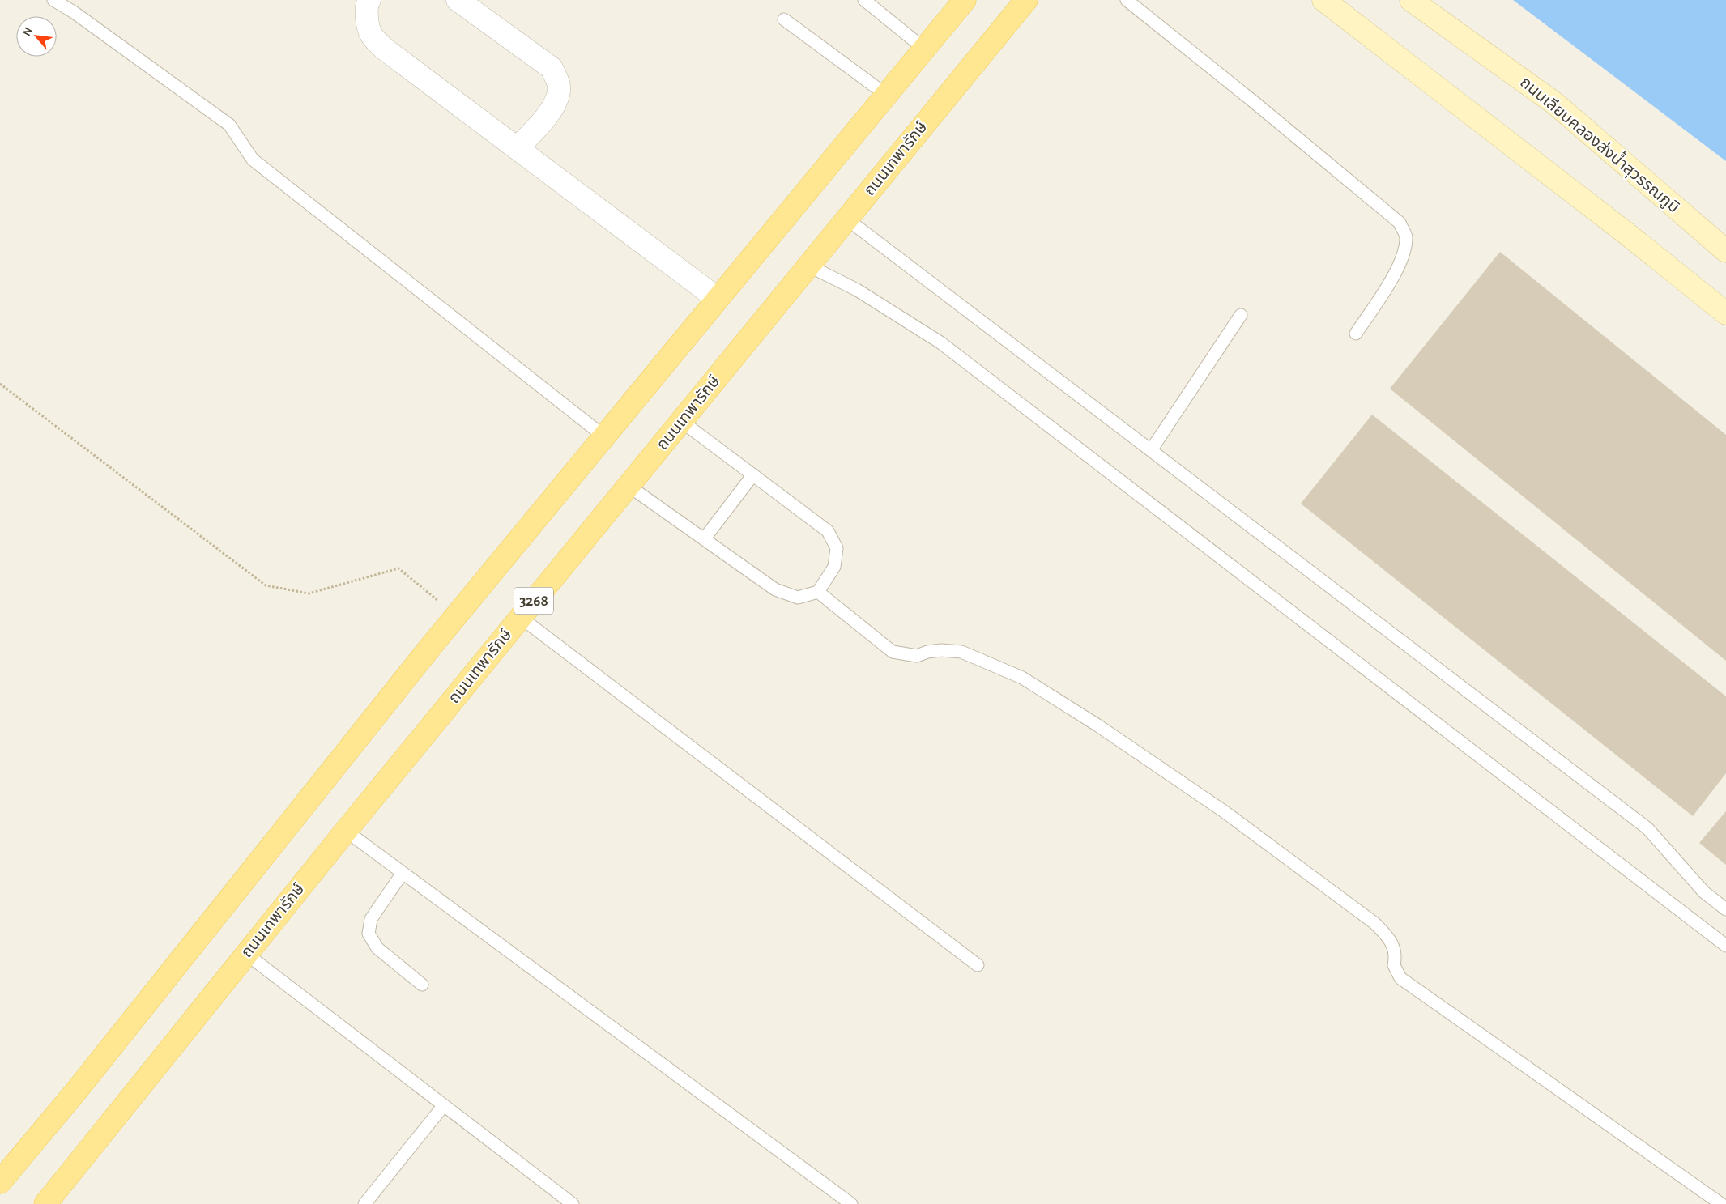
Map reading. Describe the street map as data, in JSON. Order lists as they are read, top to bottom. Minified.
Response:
{"streets":{"main road":["ถนนเลียบคลองส่งน้ำสุวรรณภูมิ","ถนนเทพารักษ์","3268"]},"north":"top left"}
